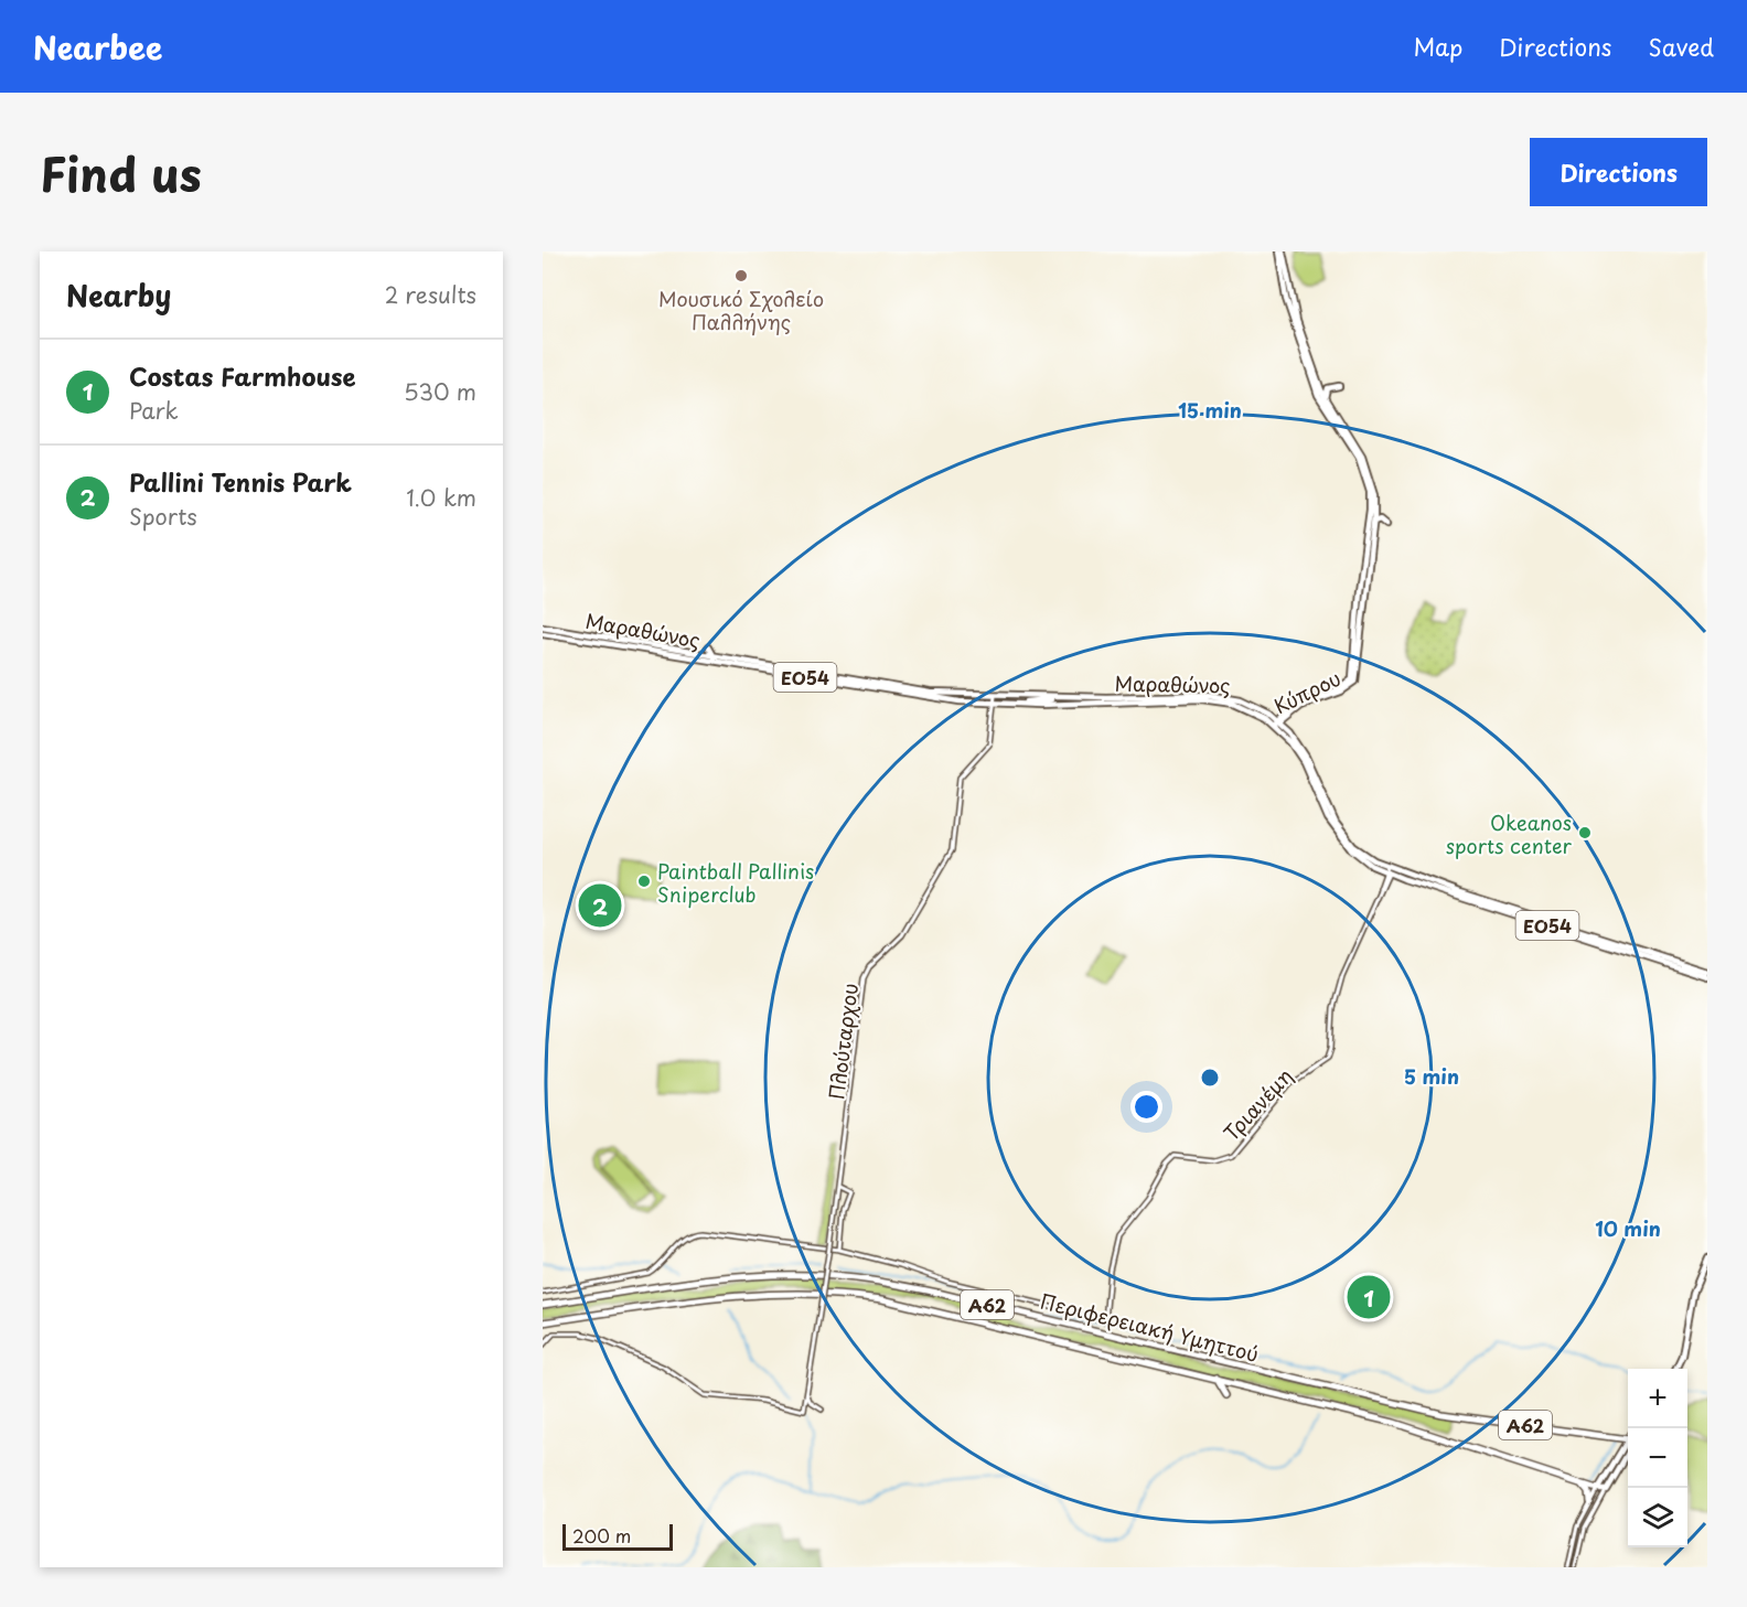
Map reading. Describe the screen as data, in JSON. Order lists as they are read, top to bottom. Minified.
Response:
{"streets":{"highway":["Α62","Περιφερειακή Υμηττού"],"main road":["Μαραθώνος","ΕΟ54","Κύπρου"],"street":["Πλούταρχου","Τριανέμη"]},"crossings":[["Μαραθώνος","Κύπρου"],["Μαραθώνος","Πλούταρχου"],["Μαραθώνος","Τριανέμη"]],"places":["Μουσικό Σχολείο Παλλήνης","Okeanos sports center","Paintball Pallinis Sniperclub"],"scale_bar":"200 m","page":{"header":"Nearbee","nav":["Map","Directions","Saved"],"title":"Find us","buttons":"Directions","heading":["Nearby","2 results"],"list":[{"mark":"1","name":"Costas Farmhouse","note":"Park","value":"530 m"},{"mark":"2","name":"Pallini Tennis Park","note":"Sports","value":"1.0 km"}],"pins":["2","1"],"map_buttons":["+","−"],"scale":"200 m"},"rings":["15 min","5 min","10 min"]}
